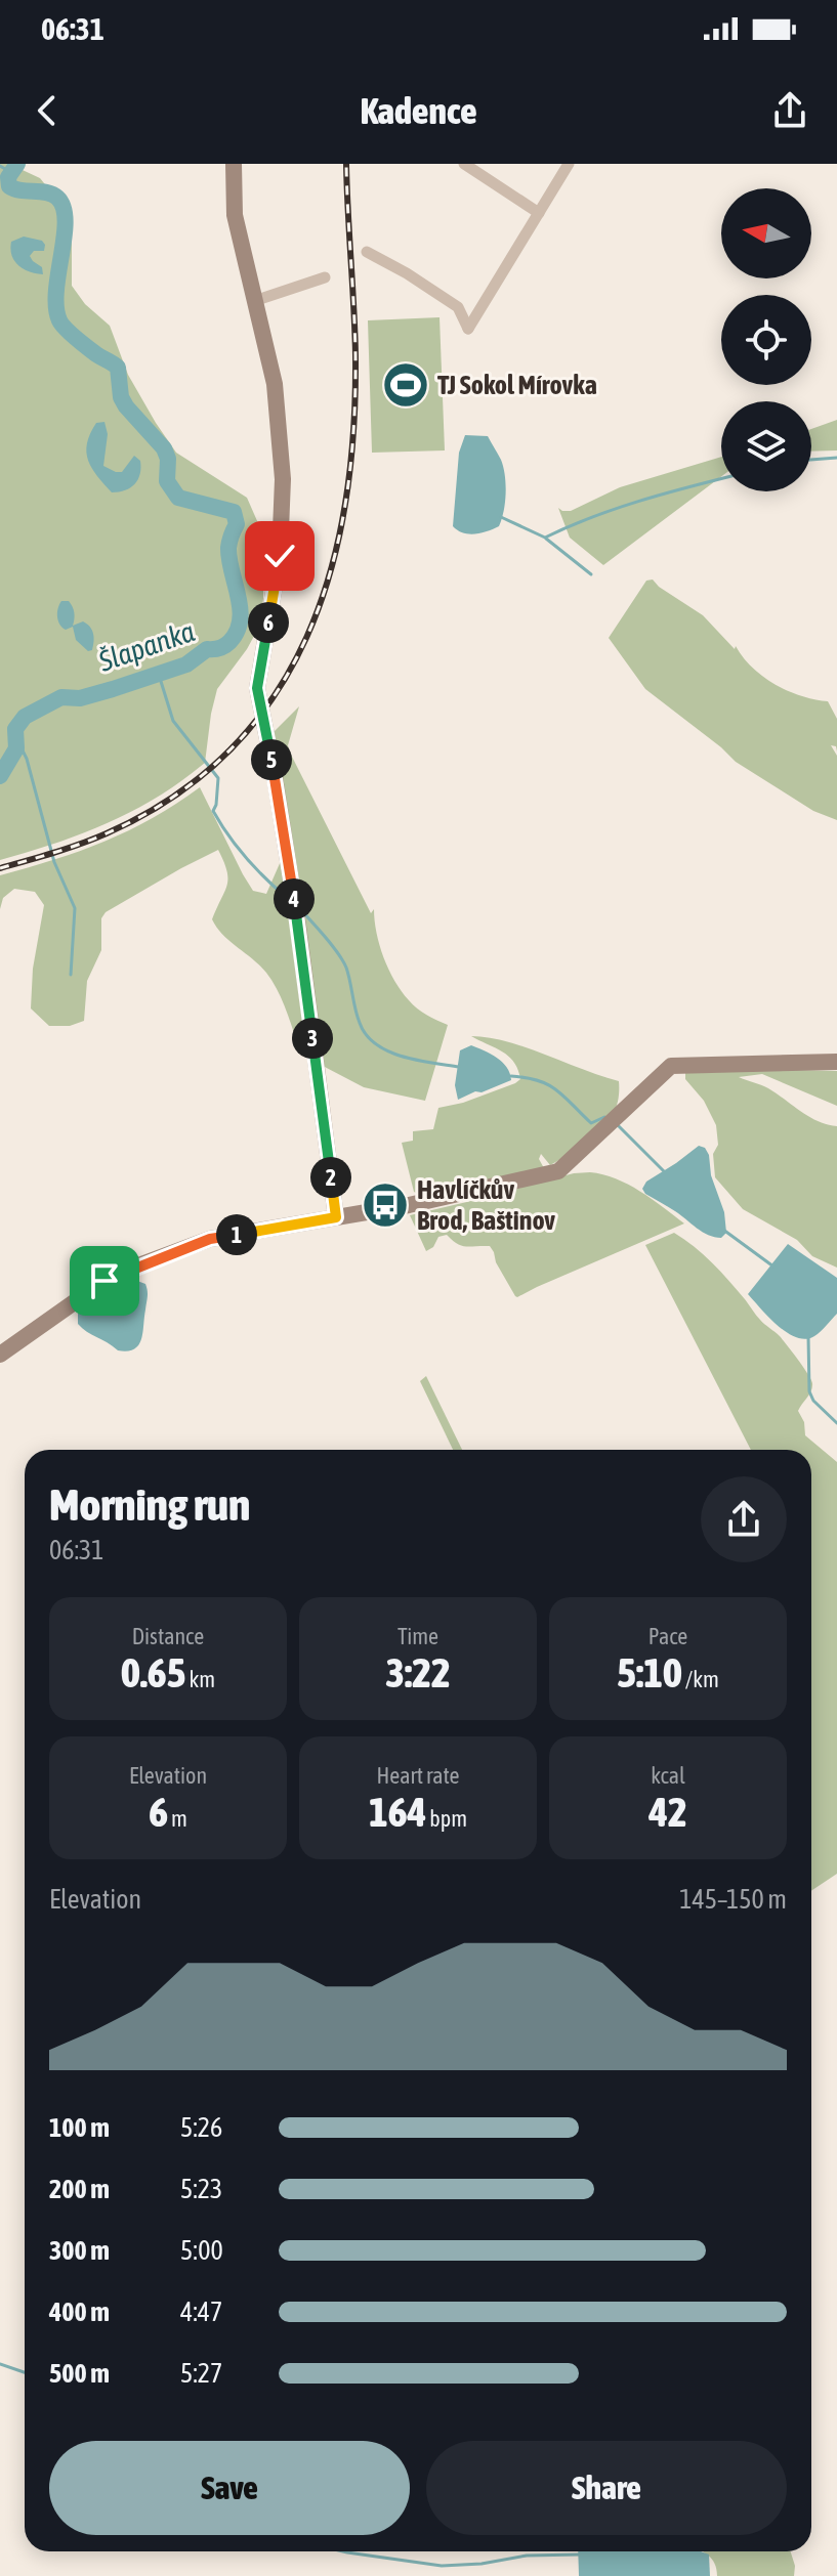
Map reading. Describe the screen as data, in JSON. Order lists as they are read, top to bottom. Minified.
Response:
{"water":["Šlapanka"],"places":{"sports":["TJ Sokol Mírovka"],"bus stop":["Havlíčkův Brod, Baštinov"]},"north":"left","page":{"status":"06:31","header":"Kadence","pins":["6","5","4","3","2","1"],"heading":["Morning run","06:31"],"stats":[["Distance","0.65 km"],["Time","3:22"],["Pace","5:10 /km"],["Elevation","6 m"],["Heart rate","164 bpm"],["kcal","42"]],"chart":["Elevation","145–150 m"],"list":[{"name":"100 m","note":"5:26"},{"name":"200 m","note":"5:23"},{"name":"300 m","note":"5:00"},{"name":"400 m","note":"4:47"},{"name":"500 m","note":"5:27"}],"buttons":["Save","Share"]}}
